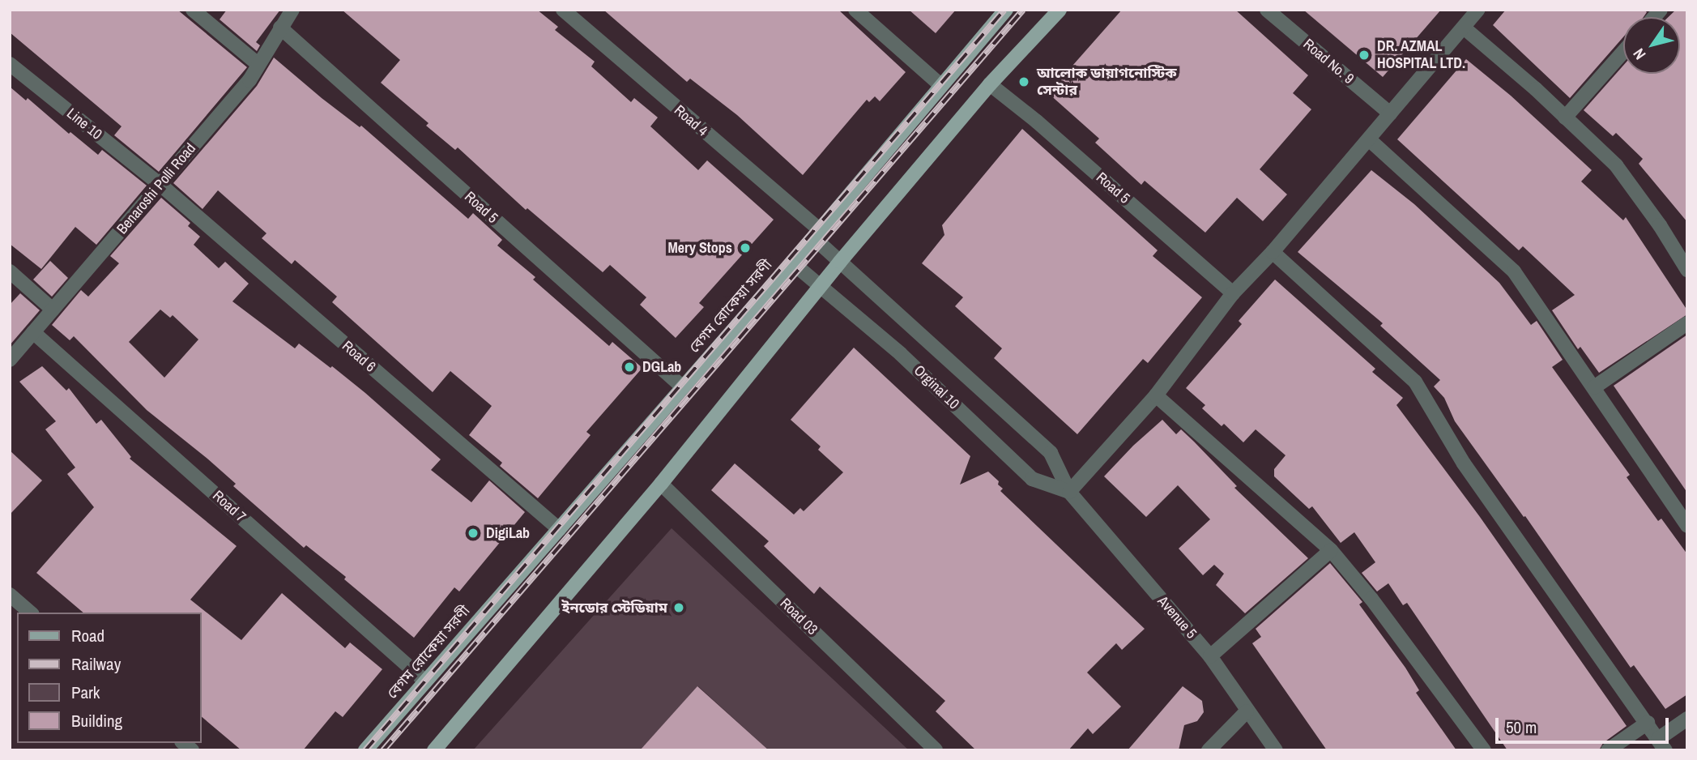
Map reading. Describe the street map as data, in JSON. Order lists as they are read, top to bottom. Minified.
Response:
{"streets":{"main road":["বেগম রোকেয়া সরণী"],"street":["Road No. 9","Road 4","Line 10","Road 5","Benaroshi Polli Road","Road 6","Orginal 10","Road 7","Road 03","Avenue 5"]},"crossings":[["Road 4","বেগম রোকেয়া সরণী"],["Road 4","Avenue 5"],["Line 10","Benaroshi Polli Road"],["Line 10","Road 6"],["Road 5","Benaroshi Polli Road"],["Road 5","বেগম রোকেয়া সরণী"],["Benaroshi Polli Road","Road 6"],["Benaroshi Polli Road","Road 7"],["বেগম রোকেয়া সরণী","Road 6"],["বেগম রোকেয়া সরণী","Orginal 10"],["বেগম রোকেয়া সরণী","Road 7"],["Orginal 10","Avenue 5"]],"places":["DR. AZMAL HOSPITAL LTD.","আলোক ডায়াগনোস্টিক সেন্টার","Mery Stops","DGLab","DigiLab","ইনডোর স্টেডিয়াম"],"legend":["Road","Railway","Park","Building"],"scale_bar":"50 m","north":"bottom left"}
